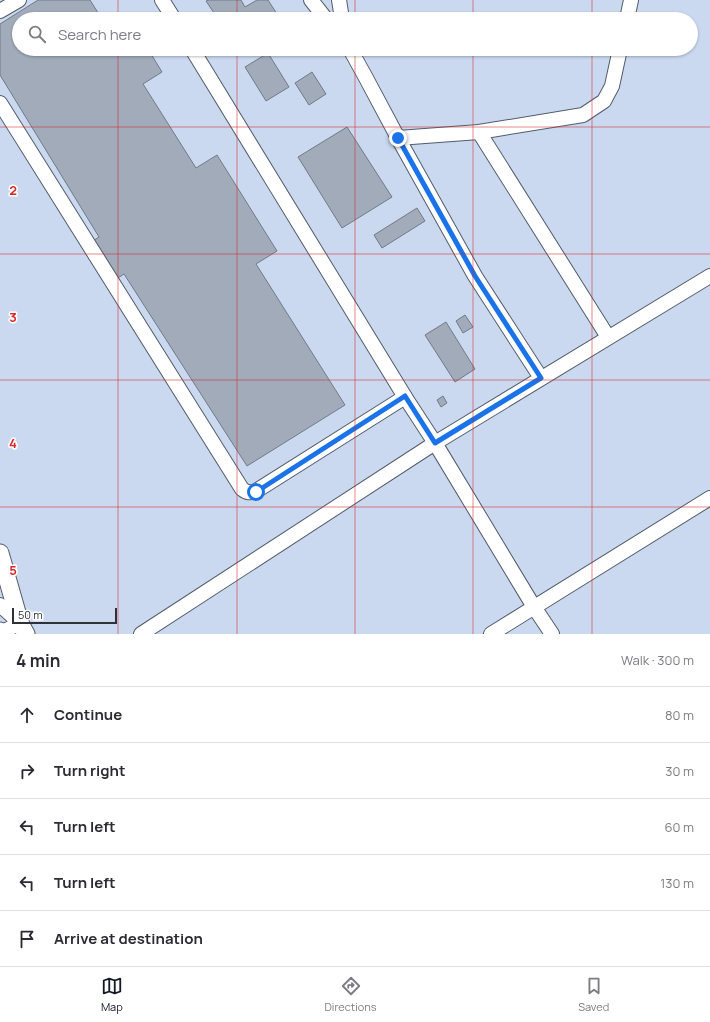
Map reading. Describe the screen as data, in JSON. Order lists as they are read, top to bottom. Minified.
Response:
{"scale_bar":"50 m","page":{"search":"Search here","scale":"50 m","heading":["4 min","Walk · 300 m"],"list":[["Continue","80 m"],["Turn right","30 m"],["Turn left","60 m"],["Turn left","130 m"],"Arrive at destination"],"nav":["Map","Directions","Saved"]},"grid":{"rows":["2","3","4","5"]}}
